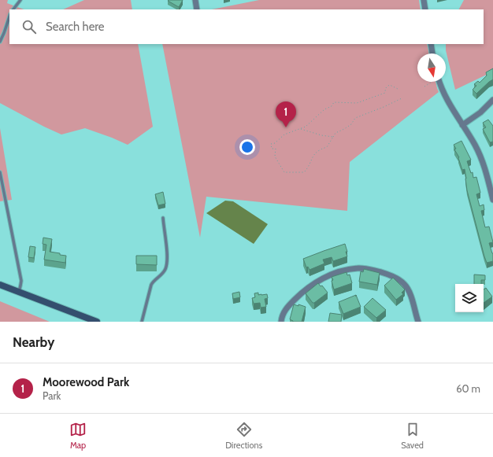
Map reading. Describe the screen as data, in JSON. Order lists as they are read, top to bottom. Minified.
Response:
{"north":"bottom","page":{"search":"Search here","pins":"1","heading":"Nearby","list":[{"mark":"1","name":"Moorewood Park","note":"Park","value":"60 m"}],"nav":["Map","Directions","Saved"]}}
